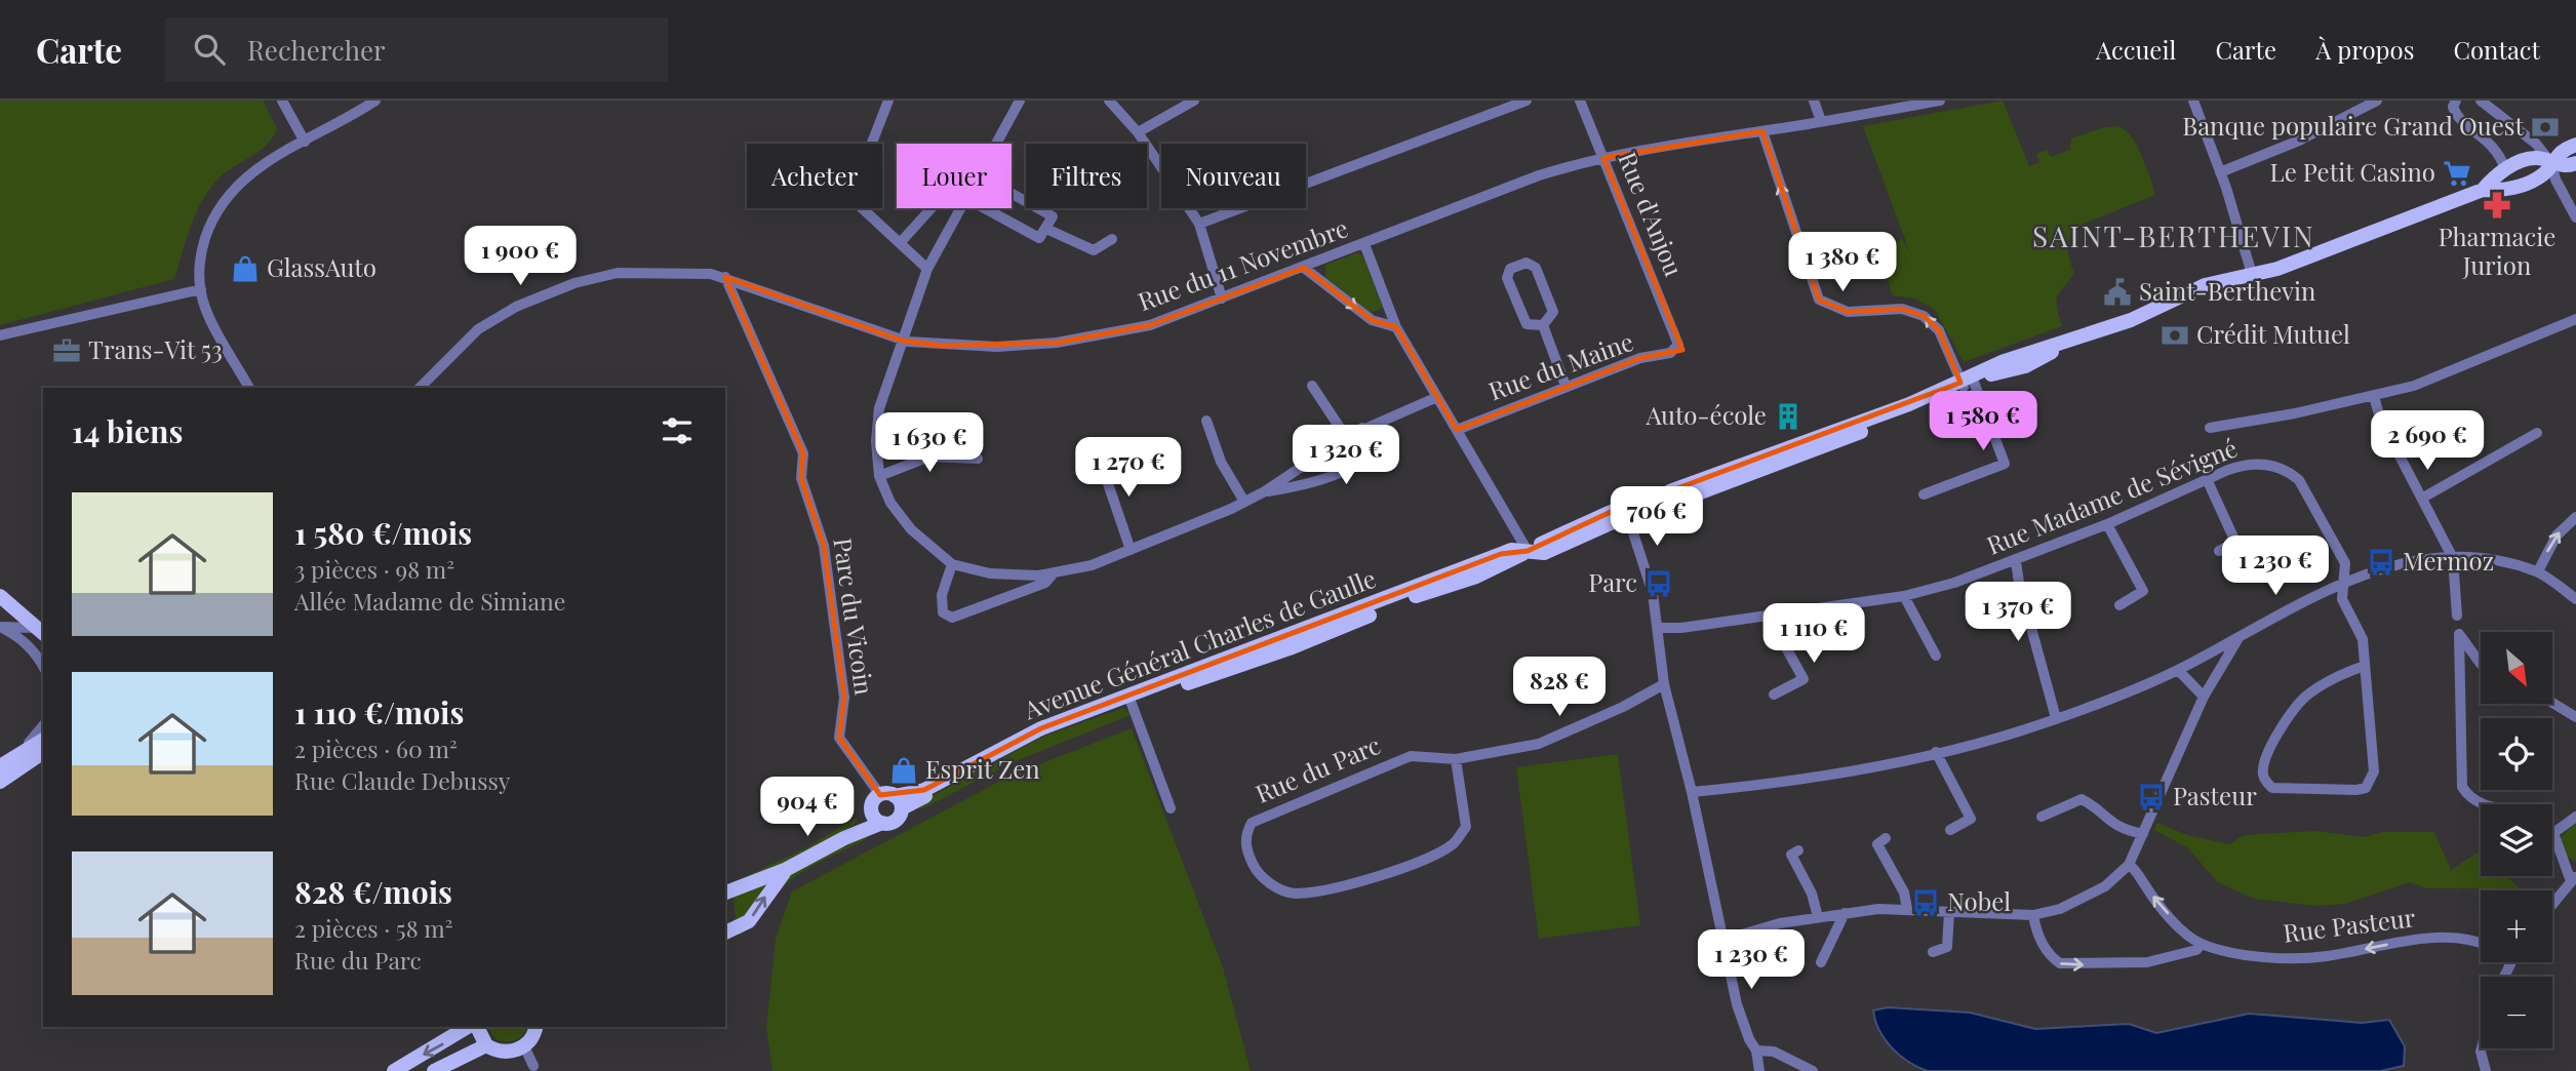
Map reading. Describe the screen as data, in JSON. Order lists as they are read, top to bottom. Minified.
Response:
{"streets":{"main road":["Avenue Général Charles de Gaulle"],"street":["Rue d'Anjou","Rue du 11 Novembre","Rue du Maine","Rue Madame de Sévigné","Parc du Vicoin","Rue du Parc","Rue Pasteur"]},"crossings":[["Rue d'Anjou","Rue du 11 Novembre"],["Rue d'Anjou","Rue du Maine"],["Rue du 11 Novembre","Parc du Vicoin"],["Parc du Vicoin","Avenue Général Charles de Gaulle"]],"one_way":["Rue Pasteur"],"districts":["SAINT-BERTHEVIN"],"places":{"bank":["Banque populaire Grand Ouest","Crédit Mutuel"],"supermarket":["Le Petit Casino"],"pharmacy":["Pharmacie Jurion"],"shop":["GlassAuto","Esprit Zen"],"public building":["Saint-Berthevin"],"office":["Trans-Vit 53"],"building":["Auto-école"],"bus stop":["Mermoz","Parc","Pasteur","Nobel"]},"north":"bottom right","page":{"header":"Carte","search":"Rechercher","nav":["Accueil","Carte","À propos","Contact"],"chip":["Acheter","Louer","Filtres","Nouveau"],"price":["1 900 €","1 380 €","1 580 €","2 690 €","1 630 €","1 320 €","1 270 €","706 €","1 230 €","1 370 €","1 110 €","828 €","904 €","1 230 €"],"heading":"14 biens","list":[{"name":"1 580 €/mois","note":"3 pièces · 98 m² · Allée Madame de Simiane"},{"name":"1 110 €/mois","note":"2 pièces · 60 m² · Rue Claude Debussy"},{"name":"828 €/mois","note":"2 pièces · 58 m² · Rue du Parc"}],"map_buttons":["+","−"]}}
